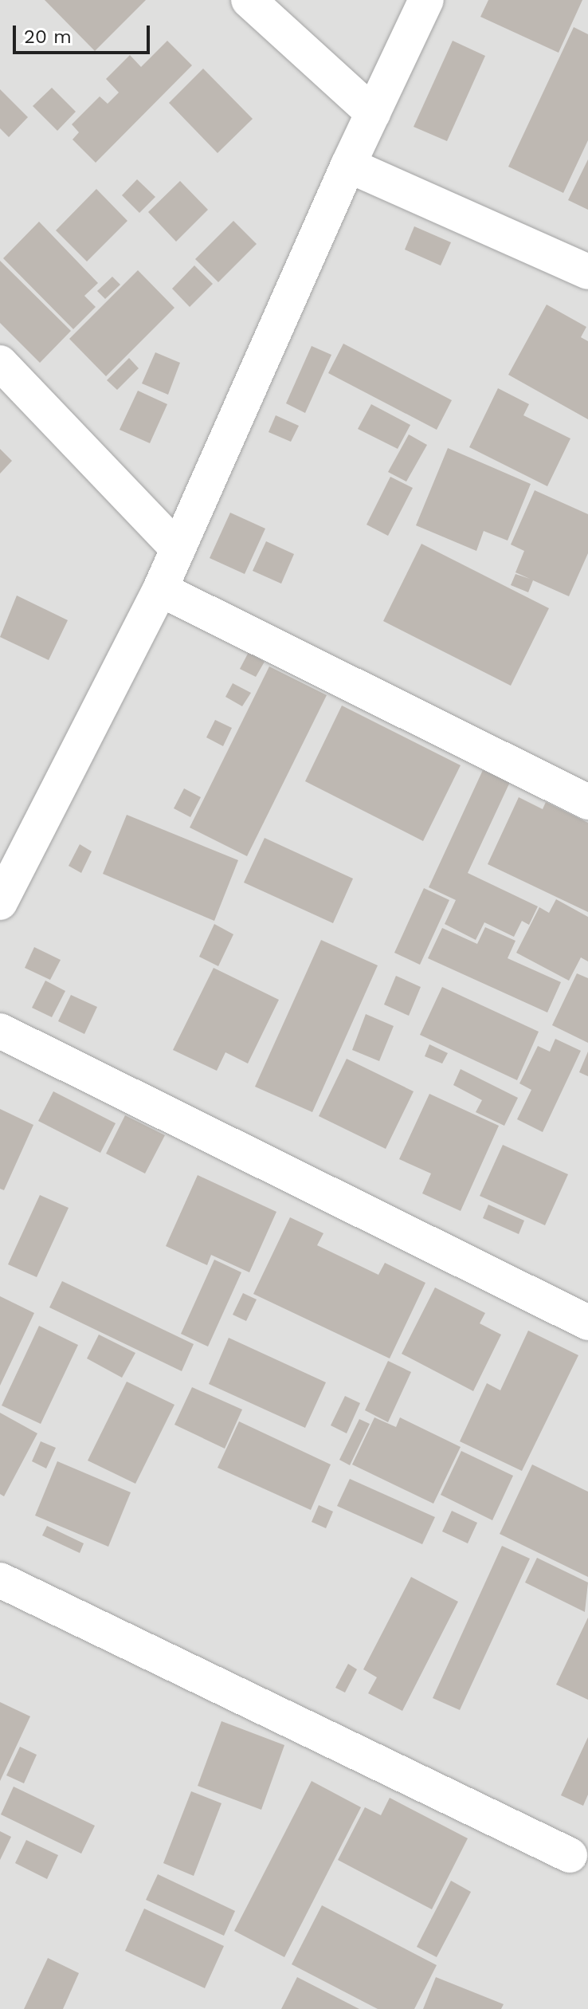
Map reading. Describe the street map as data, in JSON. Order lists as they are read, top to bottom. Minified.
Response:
{"scale_bar":"20 m"}
